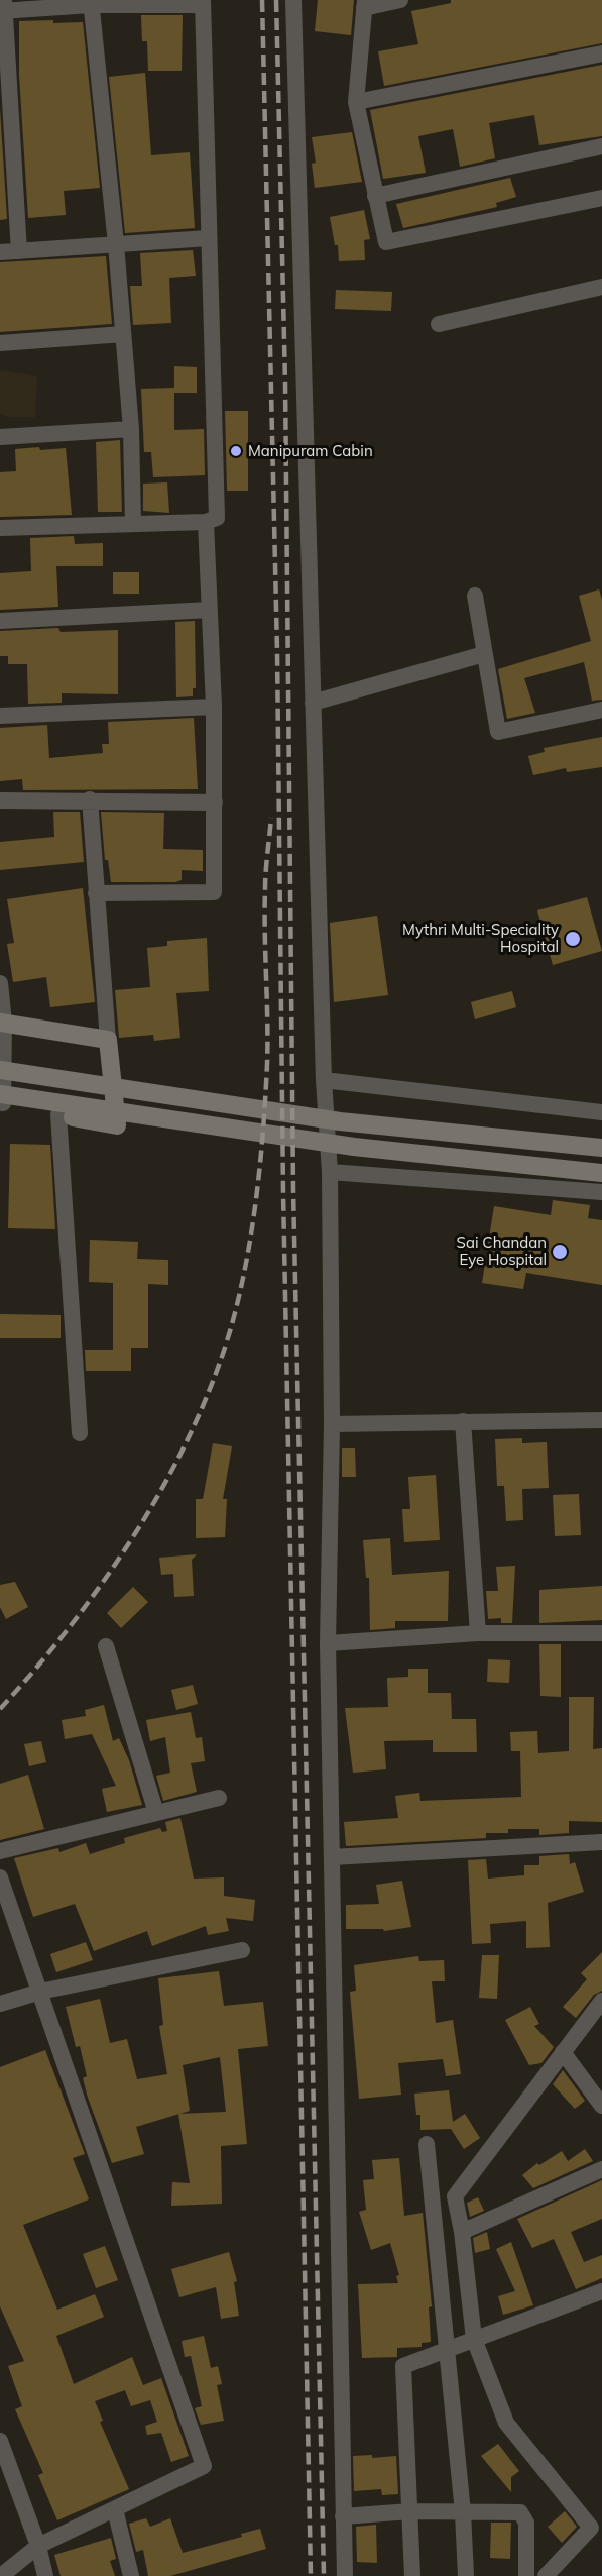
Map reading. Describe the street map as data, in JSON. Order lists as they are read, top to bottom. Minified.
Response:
{"places":["Manipuram Cabin","Mythri Multi-Speciality Hospital","Sai Chandan Eye Hospital"]}
